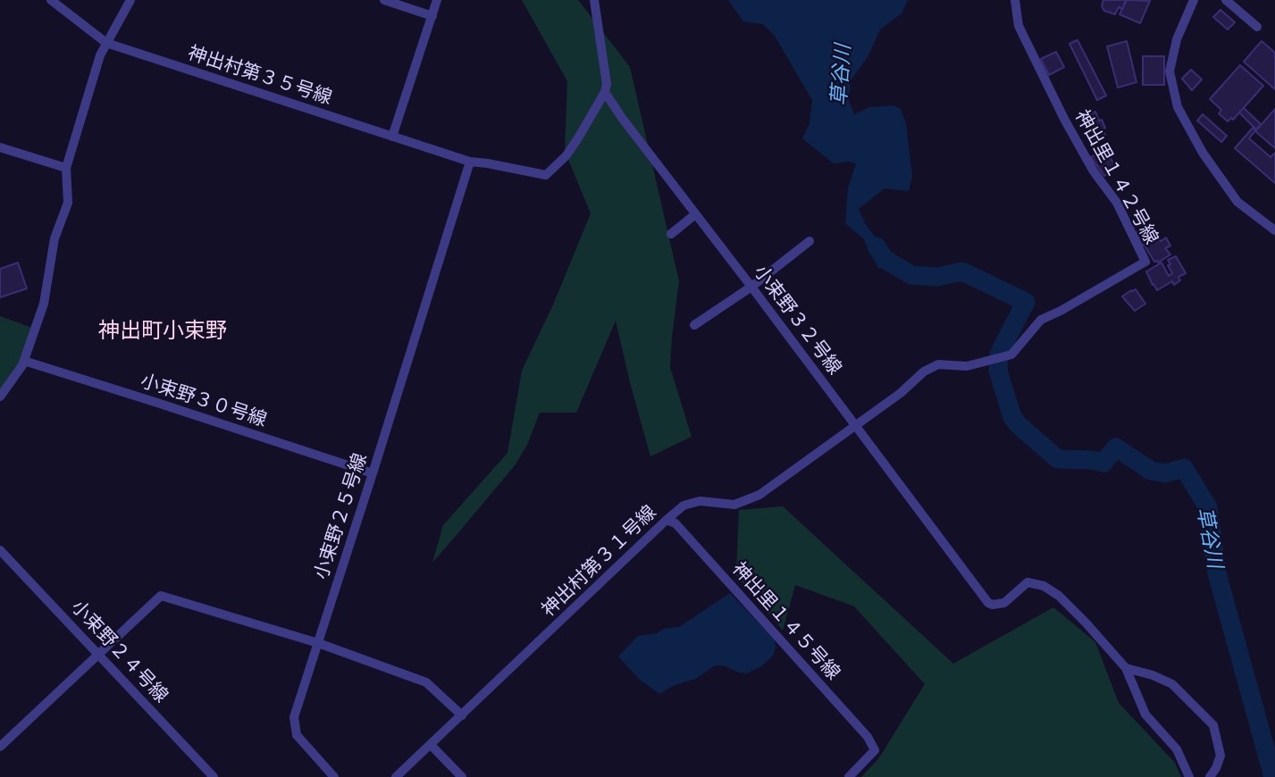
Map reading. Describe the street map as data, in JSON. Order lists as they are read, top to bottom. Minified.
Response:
{"streets":{"street":["神出村第３５号線","神出里１４２号線","小束野３２号線","小束野３０号線","小束野２５号線","神出村第３１号線","神出里１４５号線","小束野２４号線"]},"crossings":[["神出村第３５号線","小束野３２号線"],["神出村第３５号線","小束野２５号線"],["神出里１４２号線","小束野３２号線"],["神出里１４２号線","神出村第３１号線"],["小束野３２号線","神出村第３１号線"],["小束野３０号線","小束野２５号線"],["神出村第３１号線","神出里１４５号線"]],"districts":["神出町小束野"],"water":["草谷川"]}
